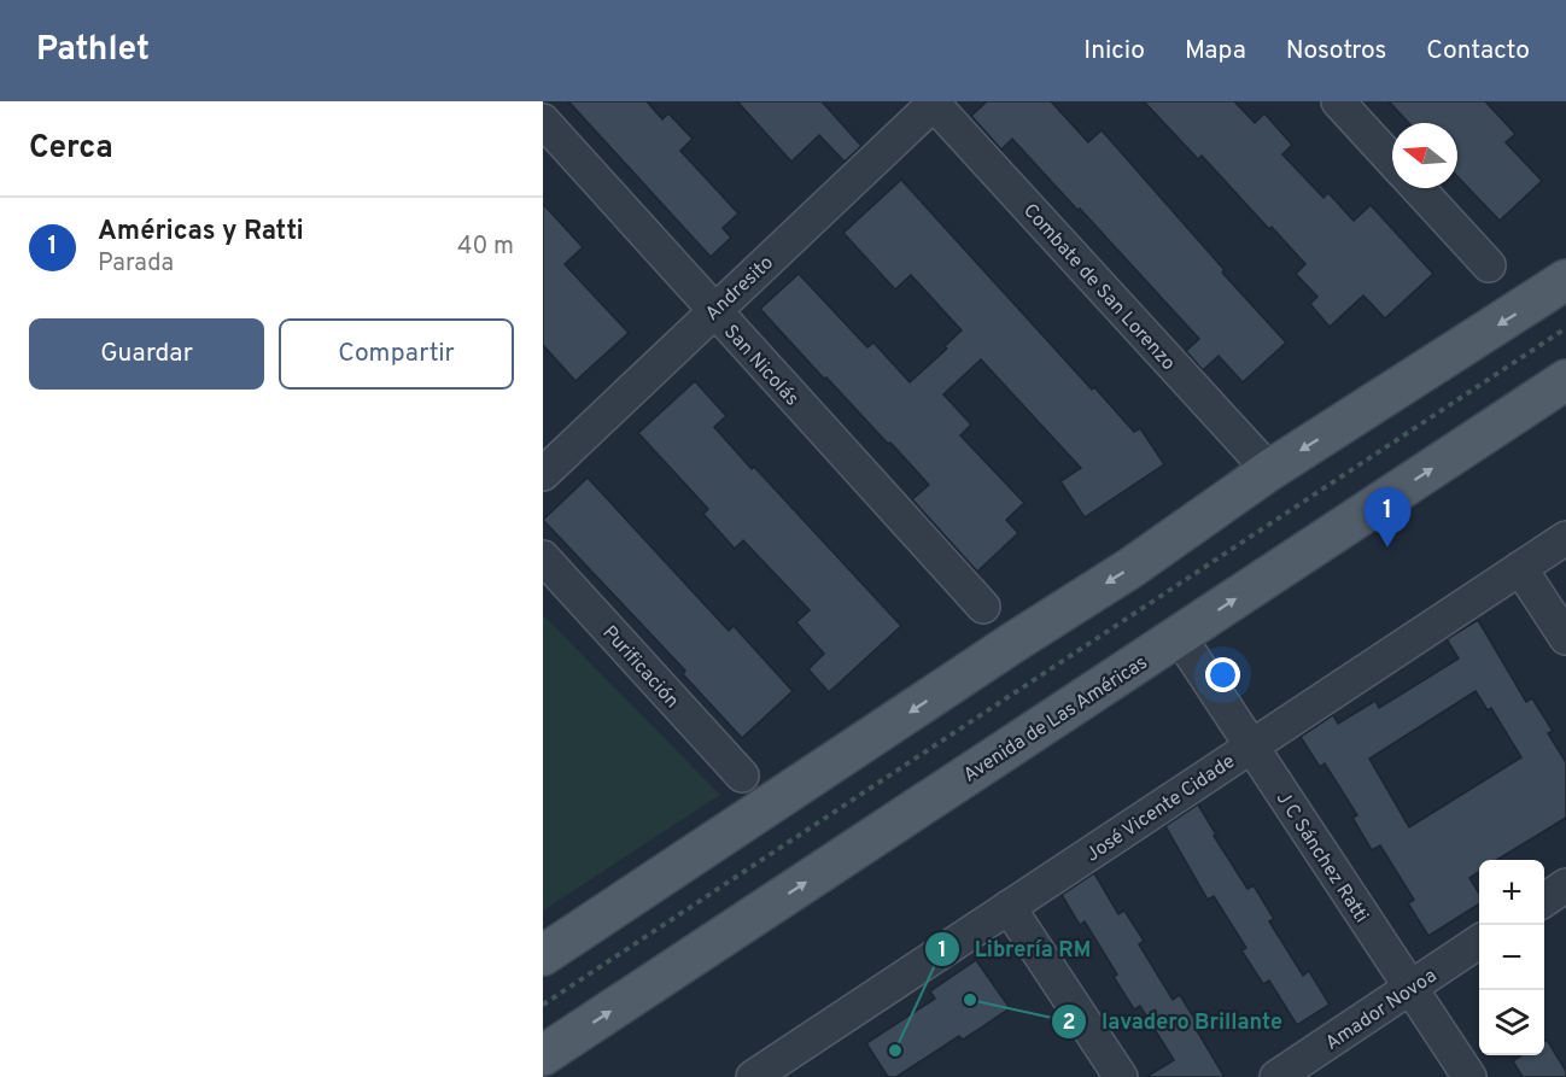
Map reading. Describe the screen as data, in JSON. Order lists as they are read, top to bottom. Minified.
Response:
{"streets":{"main road":["Avenida de Las Américas"],"street":["Combate de San Lorenzo","Andresito","San Nicolás","Purificación","José Vicente Cidade","J C Sánchez Ratti","Amador Novoa"]},"crossings":[["Combate de San Lorenzo","Andresito"],["Andresito","San Nicolás"],["Avenida de Las Américas","J C Sánchez Ratti"],["José Vicente Cidade","J C Sánchez Ratti"],["J C Sánchez Ratti","Amador Novoa"]],"places":["lavadero Brillante","Librería RM"],"north":"left","page":{"header":"Pathlet","nav":["Inicio","Mapa","Nosotros","Contacto"],"heading":"Cerca","list":[{"mark":"1","name":"Américas y Ratti","note":"Parada","value":"40 m"}],"buttons":["Guardar","Compartir"],"pins":"1","map_buttons":["+","−"]}}
